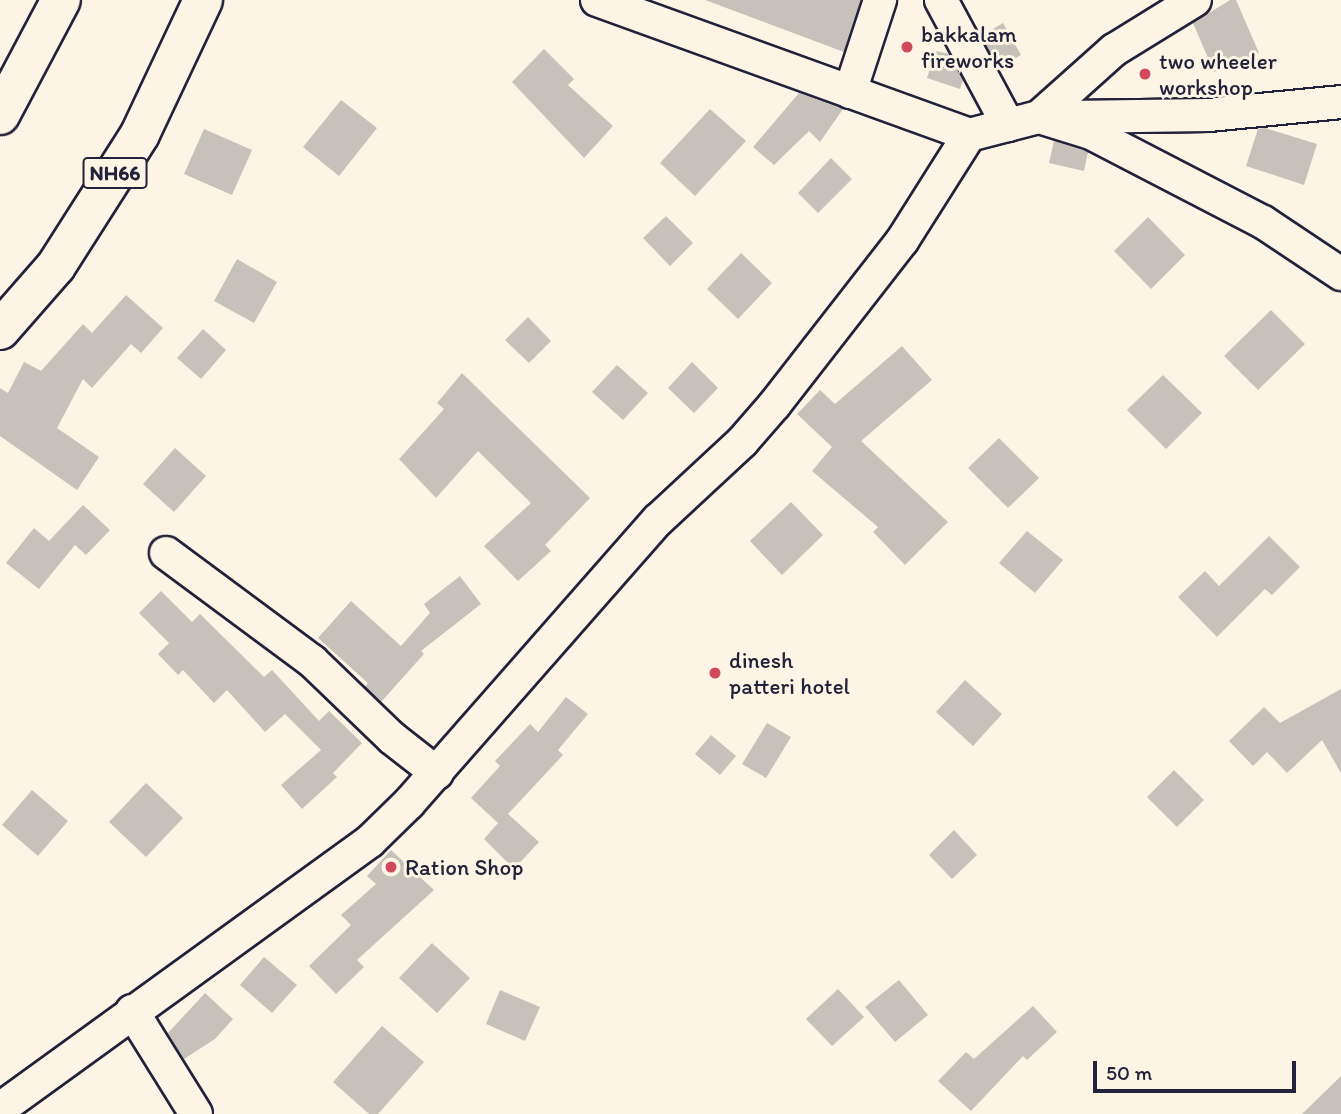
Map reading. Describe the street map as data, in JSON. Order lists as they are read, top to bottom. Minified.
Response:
{"streets":{"highway":["NH66"]},"places":["bakkalam fireworks","two wheeler workshop","dinesh patteri hotel","Ration Shop"],"scale_bar":"50 m"}
